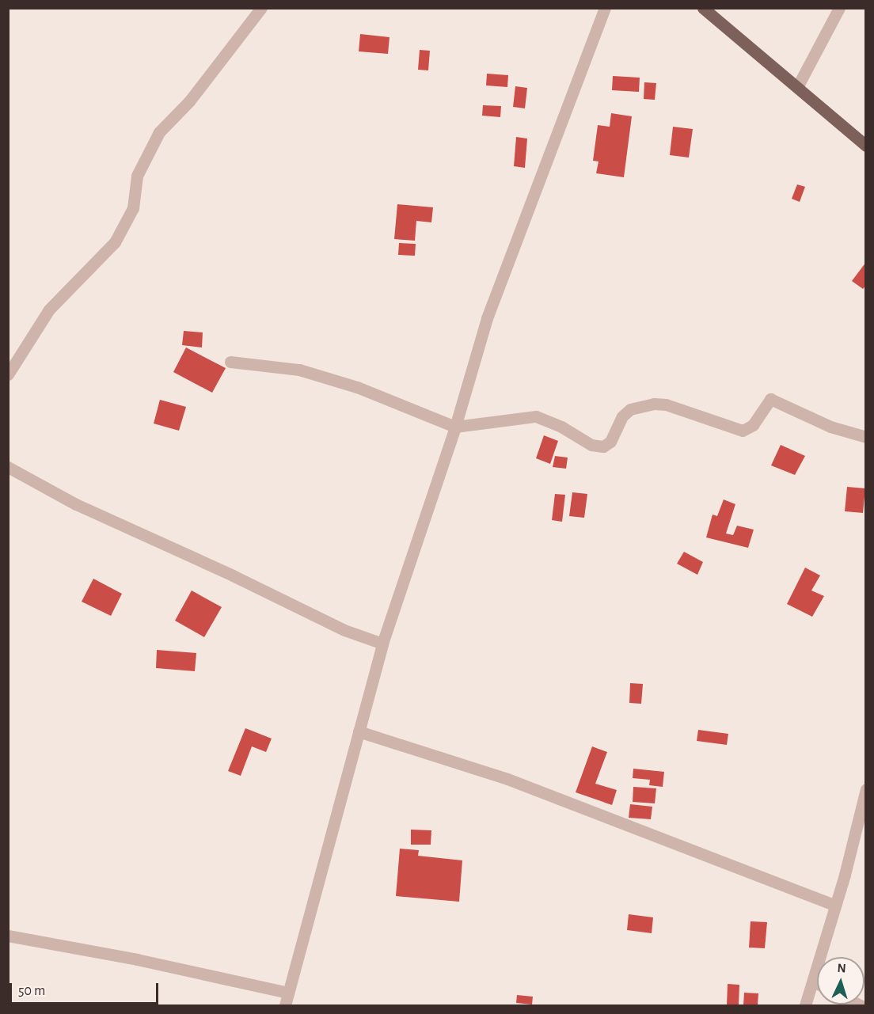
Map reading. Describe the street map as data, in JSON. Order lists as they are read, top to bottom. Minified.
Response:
{"scale_bar":"50 m","north":"top"}
